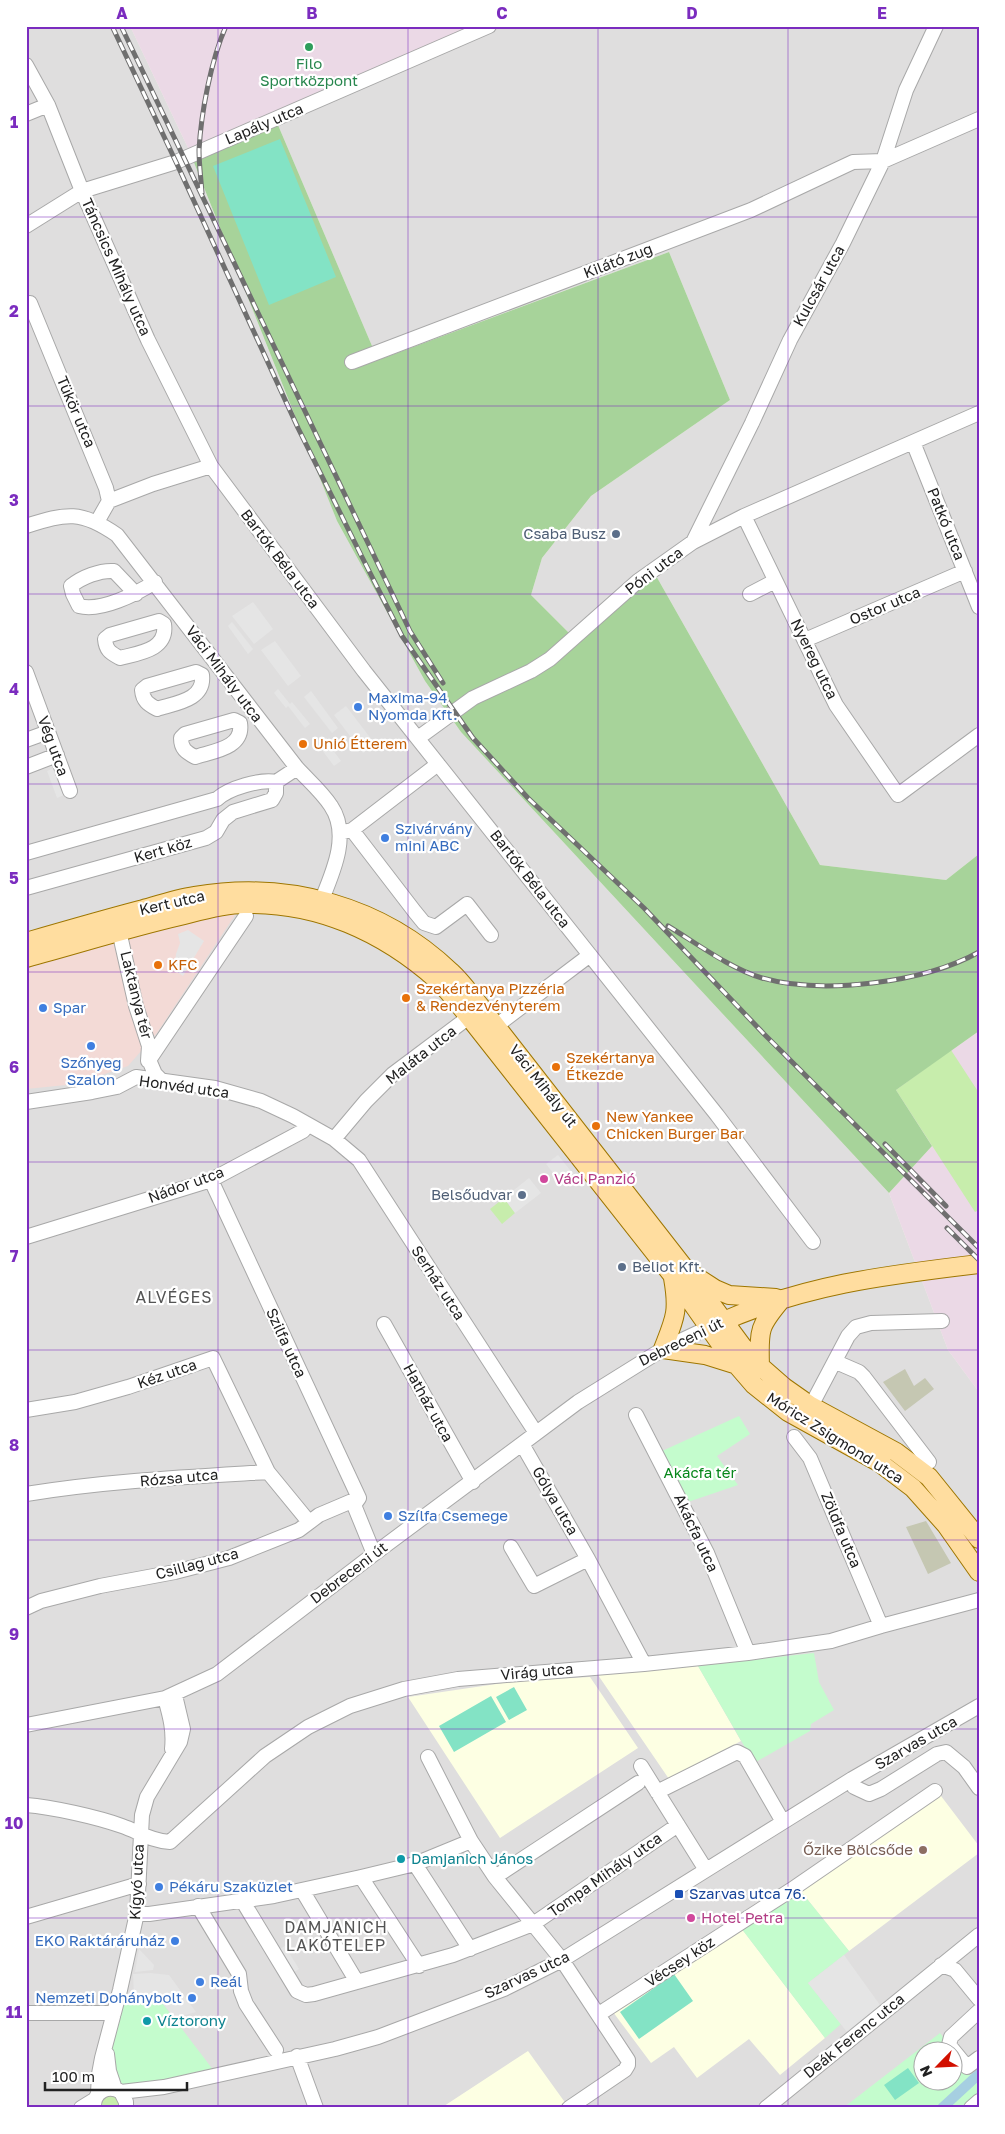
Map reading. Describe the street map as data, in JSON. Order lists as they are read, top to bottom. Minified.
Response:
{"streets":{"main road":["Kert utca","Váci Mihály út","Debreceni út","Móricz Zsigmond utca"],"street":["Lapály utca","Kilátó zug","Táncsics Mihály utca","Kulcsár utca","Tükör utca","Patkó utca","Bartók Béla utca","Póni utca","Ostor utca","Nyereg utca","Váci Mihály utca","Vég utca","Kert köz","Laktanya tér","Maláta utca","Honvéd utca","Nádor utca","Serház utca","Szilfa utca","Kéz utca","Hatház utca","Rózsa utca","Gólya utca","Zöldfa utca","Akácfa utca","Csillag utca","Virág utca","Szarvas utca","Tompa Mihály utca","Kígyó utca","Vécsey köz","Deák Ferenc utca"]},"crossings":[["Lapály utca","Táncsics Mihály utca"],["Kilátó zug","Kulcsár utca"],["Táncsics Mihály utca","Bartók Béla utca"],["Kulcsár utca","Póni utca"],["Patkó utca","Póni utca"],["Patkó utca","Ostor utca"],["Bartók Béla utca","Póni utca"],["Póni utca","Nyereg utca"],["Ostor utca","Nyereg utca"],["Váci Mihály utca","Kert utca"],["Váci Mihály utca","Váci Mihály út"],["Kert utca","Laktanya tér"],["Kert utca","Váci Mihály út"],["Laktanya tér","Honvéd utca"],["Maláta utca","Váci Mihály út"],["Maláta utca","Serház utca"],["Váci Mihály út","Debreceni út"],["Váci Mihály út","Móricz Zsigmond utca"],["Honvéd utca","Nádor utca"],["Nádor utca","Szilfa utca"],["Serház utca","Debreceni út"],["Debreceni út","Szilfa utca"],["Debreceni út","Hatház utca"],["Debreceni út","Móricz Zsigmond utca"],["Debreceni út","Gólya utca"],["Debreceni út","Kígyó utca"],["Szilfa utca","Csillag utca"],["Kéz utca","Rózsa utca"],["Gólya utca","Virág utca"],["Zöldfa utca","Virág utca"],["Akácfa utca","Virág utca"],["Virág utca","Kígyó utca"],["Szarvas utca","Tompa Mihály utca"],["Szarvas utca","Kígyó utca"]],"districts":["ALVÉGES","DAMJANICH LAKÓTELEP"],"parks":["Akácfa tér"],"places":{"other":["Filo Sportközpont","Csaba Busz","Maxima-94 Nyomda Kft.","Unió Étterem","Szivárvány mini ABC","KFC","Szekértanya Pizzéria & Rendezvényterem","Spar","Szőnyeg Szalon","Szekértanya Étkezde","New Yankee Chicken Burger Bar","Váci Panzió","Belsőudvar","Beliot Kft.","Szílfa Csemege","Őzike Bölcsőde","Damjanich János","Pékáru Szaküzlet","Hotel Petra","EKO Raktáráruház","Reál","Nemzeti Dohánybolt","Víztorony"],"transit":["Szarvas utca 76."]},"scale_bar":"100 m","north":"bottom left","grid":{"columns":["A","B","C","D","E"],"rows":["1","2","3","4","5","6","7","8","9","10","11"]}}
